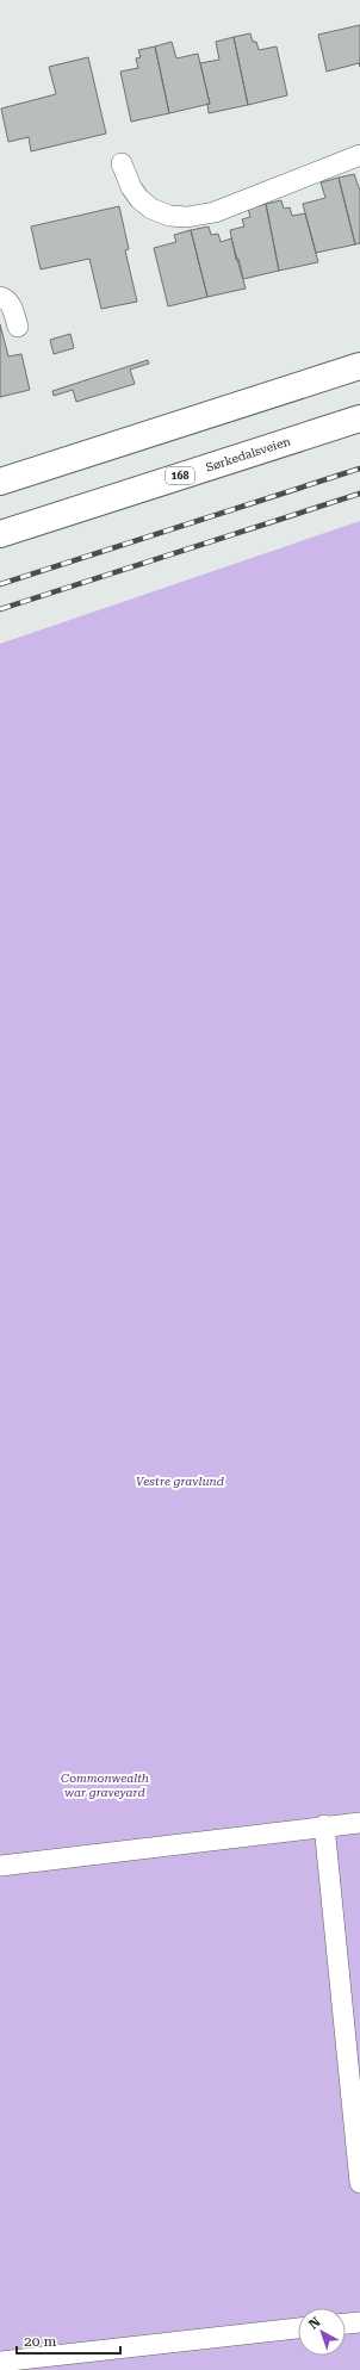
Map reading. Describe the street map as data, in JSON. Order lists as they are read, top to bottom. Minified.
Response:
{"streets":{"main road":["Sørkedalsveien","168"]},"parks":["Vestre gravlund","Commonwealth war graveyard"],"scale_bar":"20 m","north":"top left"}
